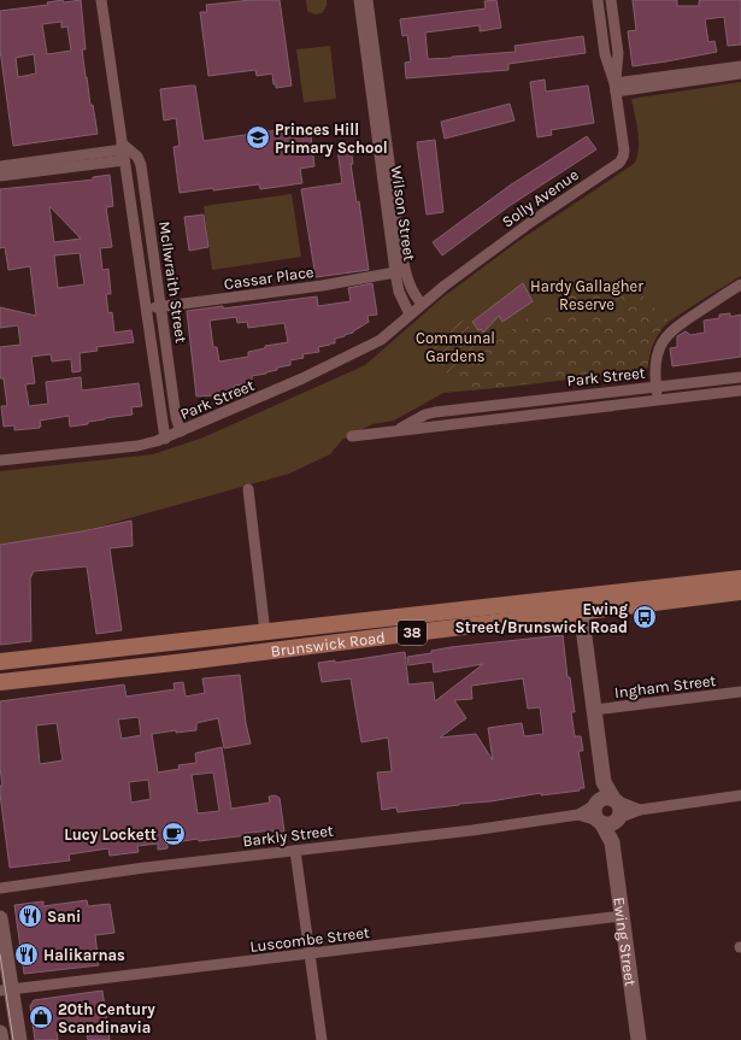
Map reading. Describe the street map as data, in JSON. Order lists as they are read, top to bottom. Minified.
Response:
{"streets":{"main road":["38","Brunswick Road"],"street":["Solly Avenue","Wilson Street","Cassar Place","McIlwraith Street","Park Street","Ingham Street","Barkly Street","Luscombe Street","Ewing Street"]},"crossings":[["Solly Avenue","Wilson Street"],["Solly Avenue","Park Street"],["Wilson Street","Cassar Place"],["Wilson Street","Park Street"],["Cassar Place","McIlwraith Street"],["McIlwraith Street","Park Street"],["Barkly Street","Ewing Street"],["Luscombe Street","Ewing Street"]],"parks":["Hardy Gallagher Reserve","Communal Gardens"],"places":{"school or university":["Princes Hill Primary School"],"bus stop":["Ewing Street/Brunswick Road"],"cafe":["Lucy Lockett"],"restaurant":["Sani","Halikarnas"],"shop":["20th Century Scandinavia"]}}
